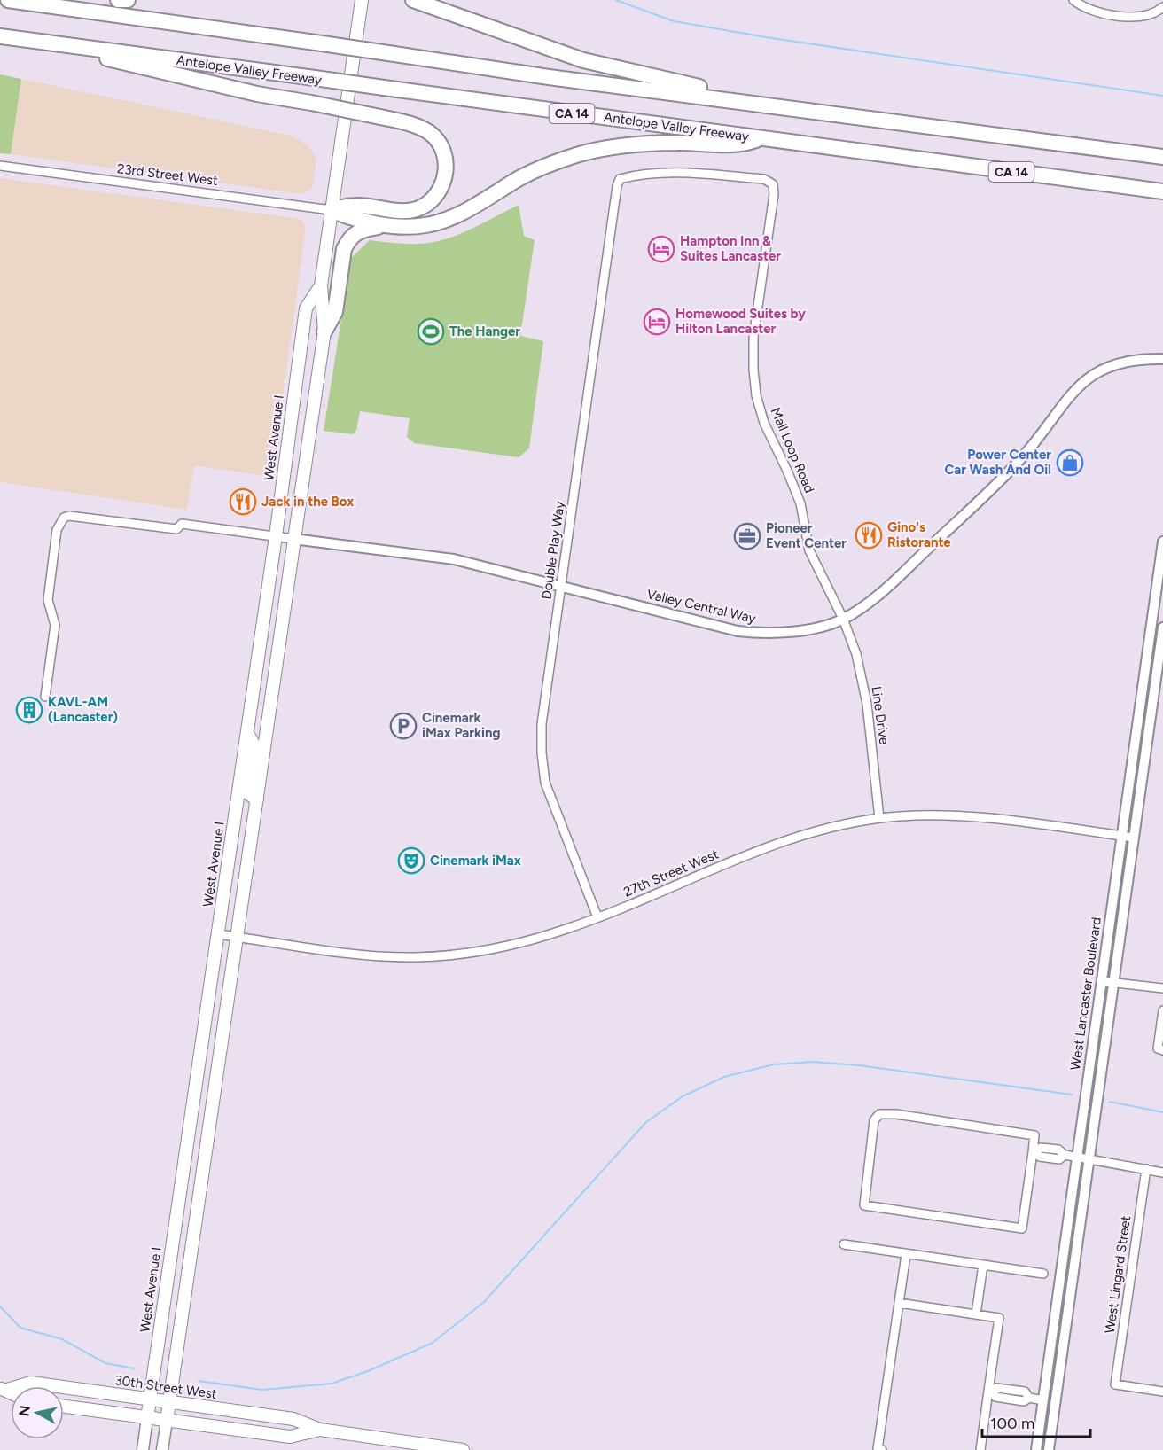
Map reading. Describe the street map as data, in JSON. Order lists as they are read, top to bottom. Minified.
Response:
{"streets":{"highway":["Antelope Valley Freeway","CA 14"],"main road":["West Avenue I","30th Street West"],"street":["23rd Street West","Mall Loop Road","Double Play Way","Valley Central Way","Line Drive","27th Street West","West Lancaster Boulevard","West Lingard Street"]},"crossings":[["23rd Street West","West Avenue I"],["West Avenue I","Valley Central Way"],["West Avenue I","27th Street West"],["West Avenue I","30th Street West"],["Mall Loop Road","Double Play Way"],["Mall Loop Road","Valley Central Way"],["Mall Loop Road","Line Drive"],["Double Play Way","Valley Central Way"],["Double Play Way","27th Street West"],["Valley Central Way","Line Drive"],["Line Drive","27th Street West"],["27th Street West","West Lancaster Boulevard"]],"places":{"hotel":["Hampton Inn & Suites Lancaster","Homewood Suites by Hilton Lancaster"],"sports":["The Hanger"],"shop":["Power Center Car Wash And Oil"],"restaurant":["Jack in the Box","Gino's Ristorante"],"office":["Pioneer Event Center"],"building":["KAVL-AM (Lancaster)"],"parking":["Cinemark iMax Parking"],"theatre":["Cinemark iMax"]},"scale_bar":"100 m","north":"left"}
